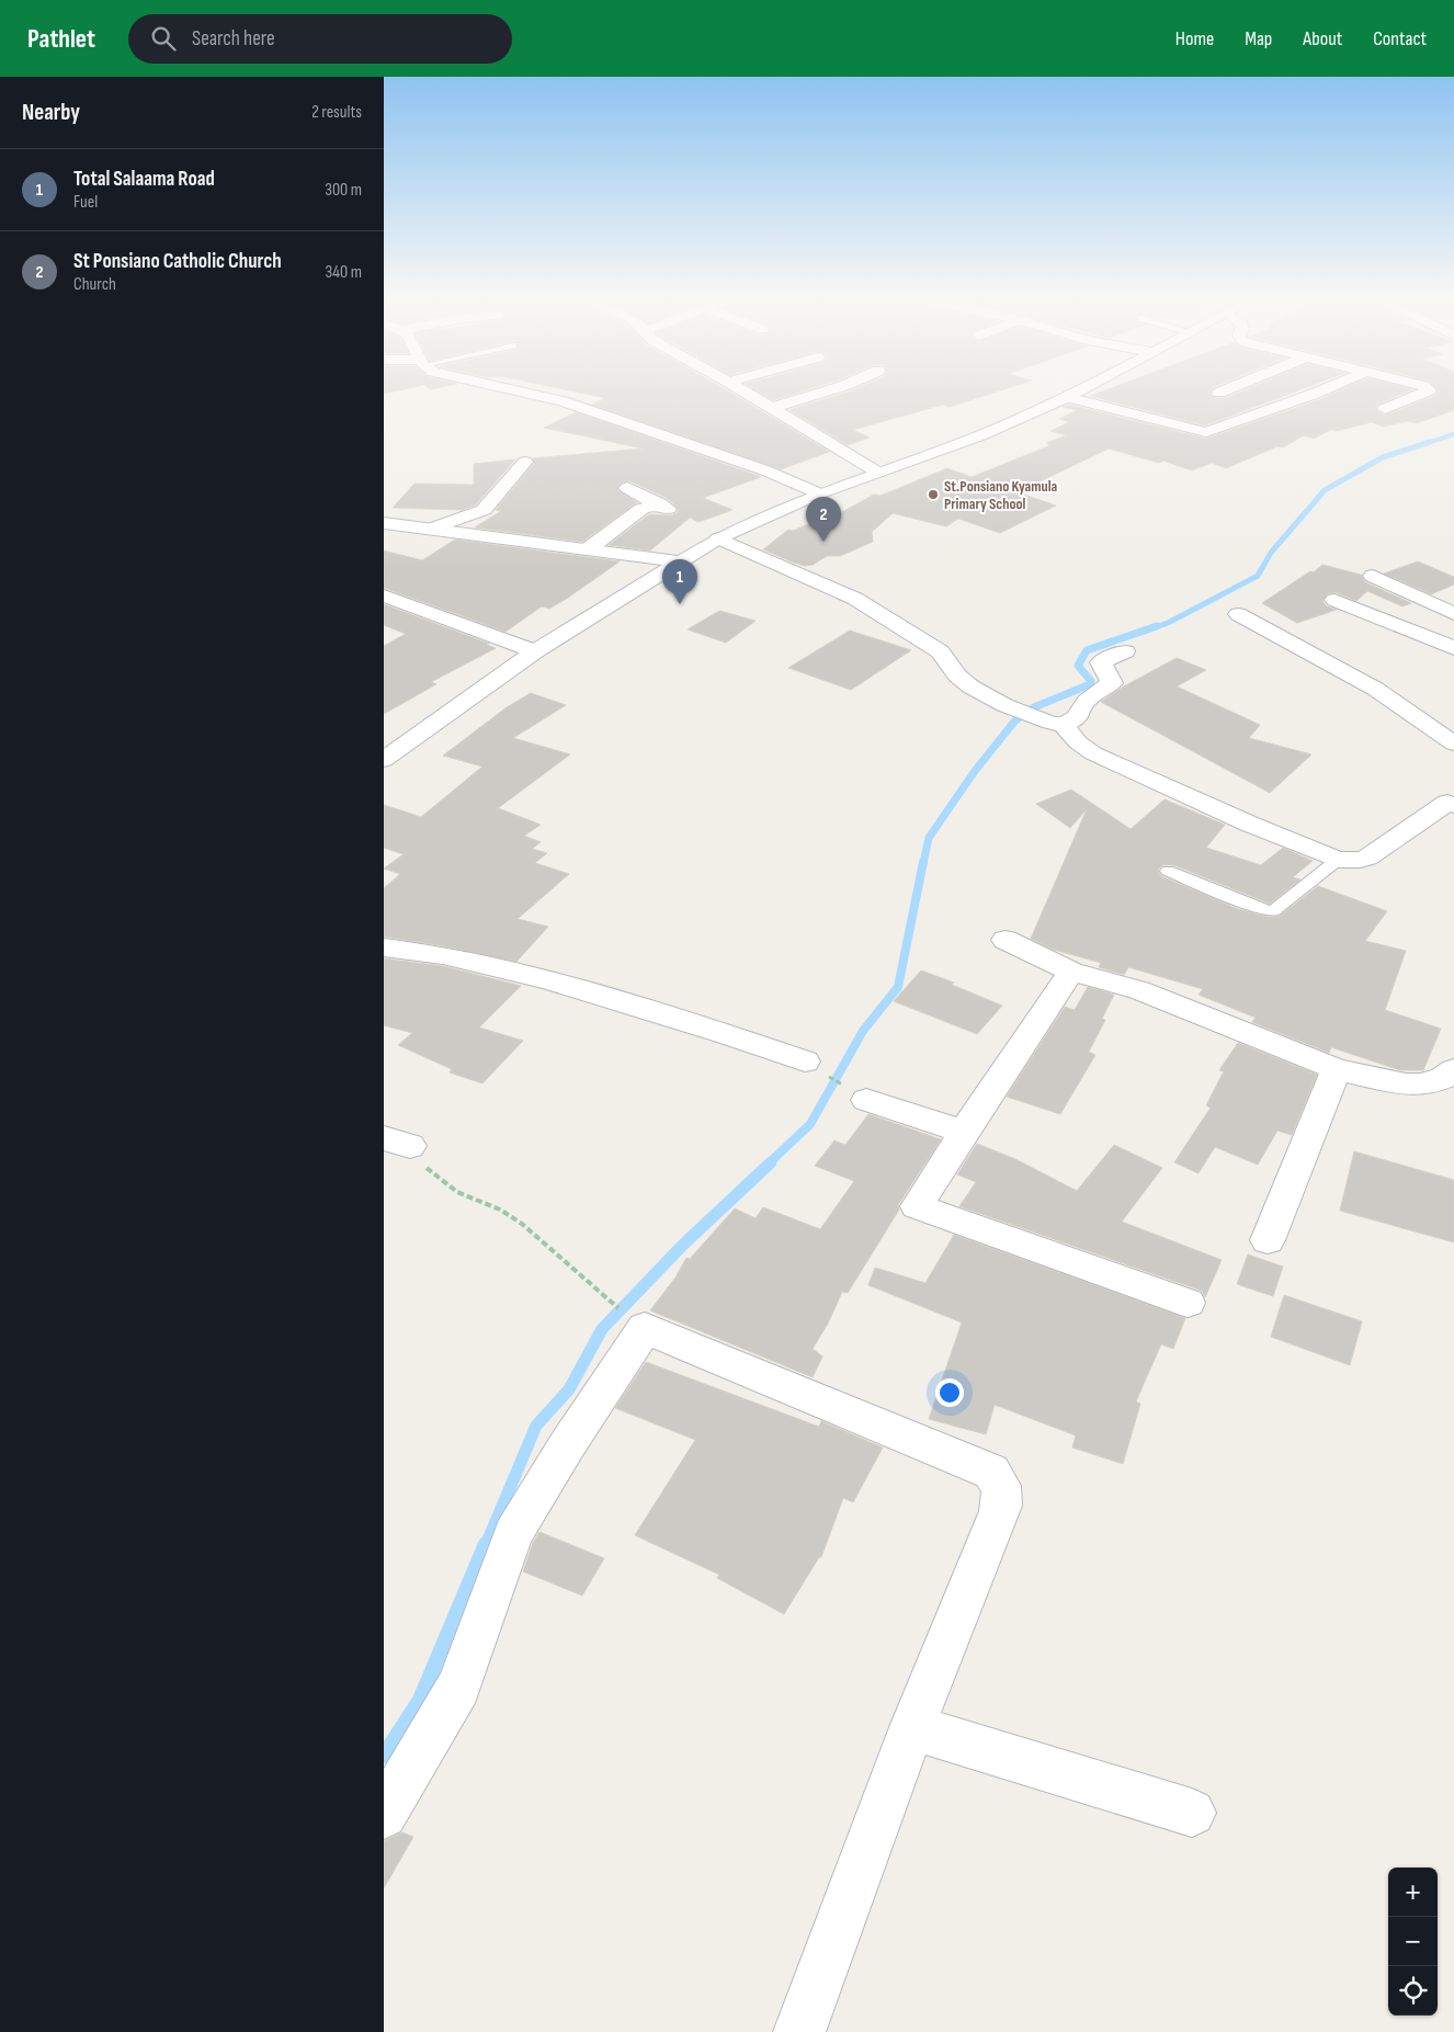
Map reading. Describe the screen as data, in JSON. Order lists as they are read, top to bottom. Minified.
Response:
{"places":["St.Ponsiano Kyamula Primary School"],"page":{"header":"Pathlet","search":"Search here","nav":["Home","Map","About","Contact"],"heading":["Nearby","2 results"],"list":[{"mark":"1","name":"Total Salaama Road","note":"Fuel","value":"300 m"},{"mark":"2","name":"St Ponsiano Catholic Church","note":"Church","value":"340 m"}],"pins":["2","1"],"map_buttons":["+","−"]}}
